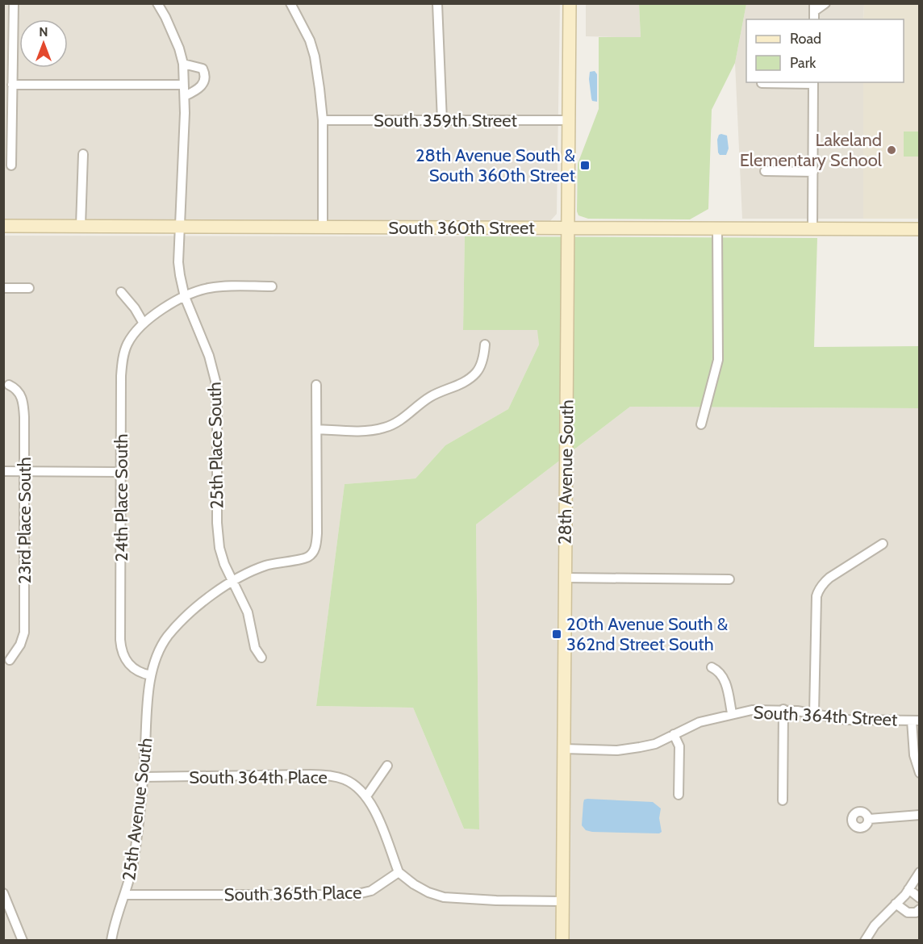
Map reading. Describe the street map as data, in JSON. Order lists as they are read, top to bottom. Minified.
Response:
{"streets":{"street":["South 359th Street","South 360th Street","25th Place South","28th Avenue South","24th Place South","23rd Place South","South 364th Street","South 364th Place","25th Avenue South","South 365th Place"]},"crossings":[["South 359th Street","28th Avenue South"],["South 360th Street","25th Place South"],["South 360th Street","28th Avenue South"],["25th Place South","24th Place South"],["25th Place South","25th Avenue South"],["28th Avenue South","South 364th Street"],["24th Place South","25th Avenue South"],["South 364th Place","25th Avenue South"],["25th Avenue South","South 365th Place"]],"places":{"other":["Lakeland Elementary School"],"transit":["28th Avenue South & South 360th Street","20th Avenue South & 362nd Street South"]},"legend":["Road","Park"],"north":"top"}
